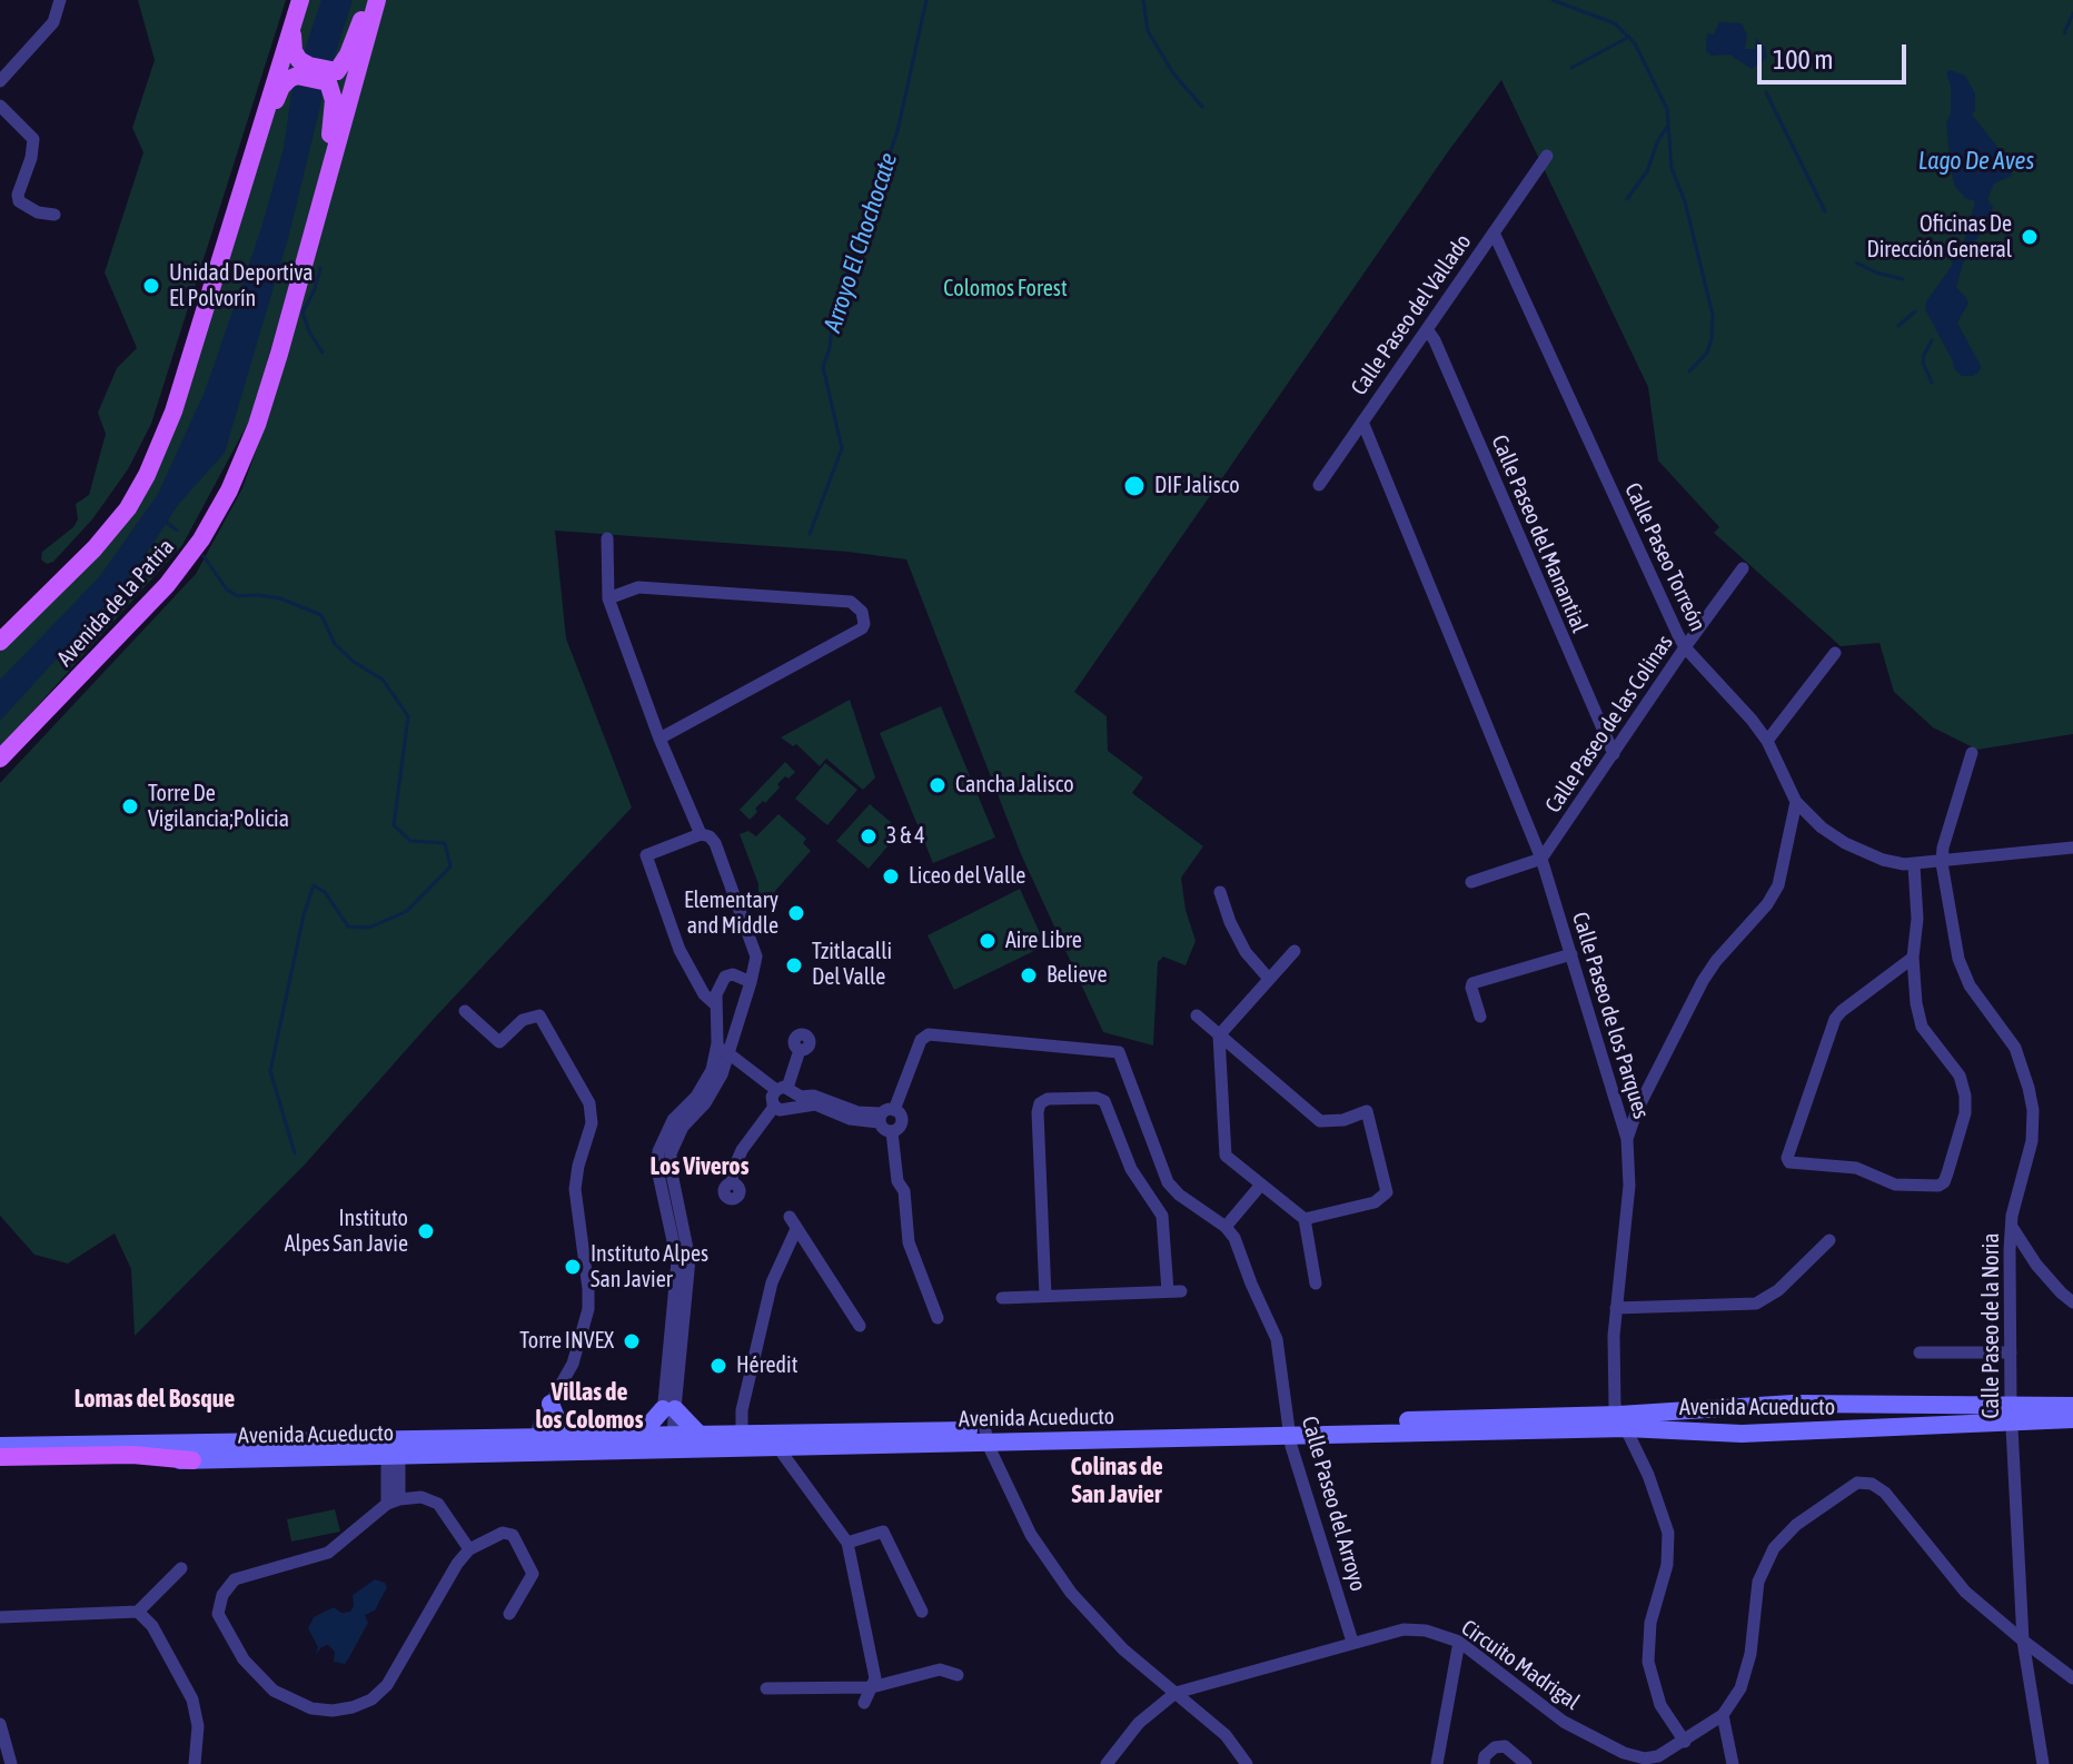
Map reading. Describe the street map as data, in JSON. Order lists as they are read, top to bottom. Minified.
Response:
{"streets":{"main road":["Avenida de la Patria","Avenida Acueducto"],"street":["Calle Paseo del Vallado","Calle Paseo del Manantial","Calle Paseo Torreón","Calle Paseo de las Colinas","Calle Paseo de los Parques","Calle Paseo de la Noria","Calle Paseo del Arroyo","Circuito Madrigal"]},"crossings":[["Calle Paseo del Vallado","Calle Paseo del Manantial"],["Calle Paseo del Vallado","Calle Paseo Torreón"],["Calle Paseo del Vallado","Calle Paseo de los Parques"],["Calle Paseo del Manantial","Calle Paseo de las Colinas"],["Calle Paseo Torreón","Calle Paseo de las Colinas"],["Calle Paseo Torreón","Calle Paseo de la Noria"],["Calle Paseo de las Colinas","Calle Paseo de los Parques"],["Calle Paseo de los Parques","Avenida Acueducto"],["Calle Paseo de los Parques","Circuito Madrigal"],["Calle Paseo de la Noria","Avenida Acueducto"],["Calle Paseo de la Noria","Circuito Madrigal"],["Avenida Acueducto","Calle Paseo del Arroyo"],["Calle Paseo del Arroyo","Circuito Madrigal"]],"districts":["Los Viveros","Villas de los Colomos","Lomas del Bosque","Colinas de San Javier"],"water":["Lago De Aves","Arroyo El Chochocate"],"parks":["Colomos Forest"],"places":["Oficinas De Dirección General","Unidad Deportiva El Polvorín","DIF Jalisco","Cancha Jalisco","Torre De Vigilancia;Policia","3 & 4","Liceo del Valle","Elementary and Middle","Aire Libre","Tzitlacalli Del Valle","Believe","Instituto Alpes San Javie","Instituto Alpes San Javier","Torre INVEX","Héredit"],"scale_bar":"100 m"}
